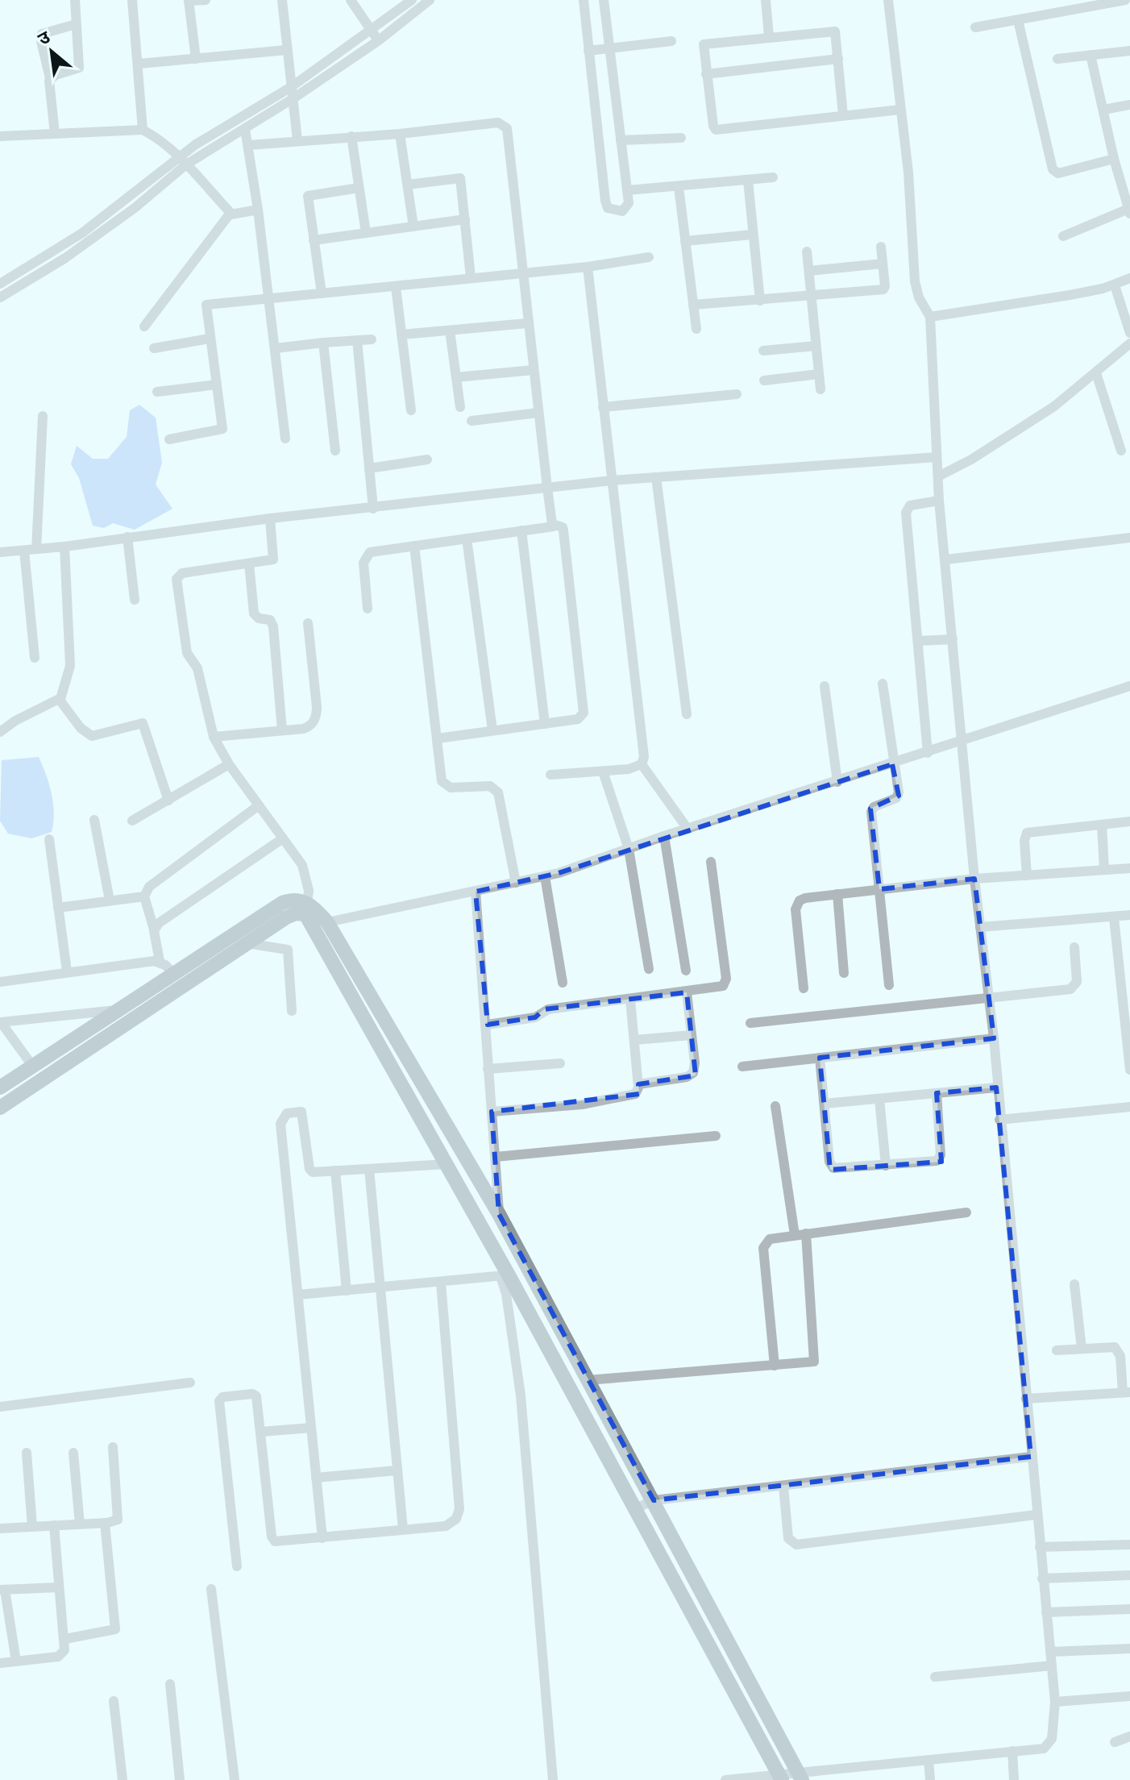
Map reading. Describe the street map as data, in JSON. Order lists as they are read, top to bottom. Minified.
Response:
{"north":"top left"}
